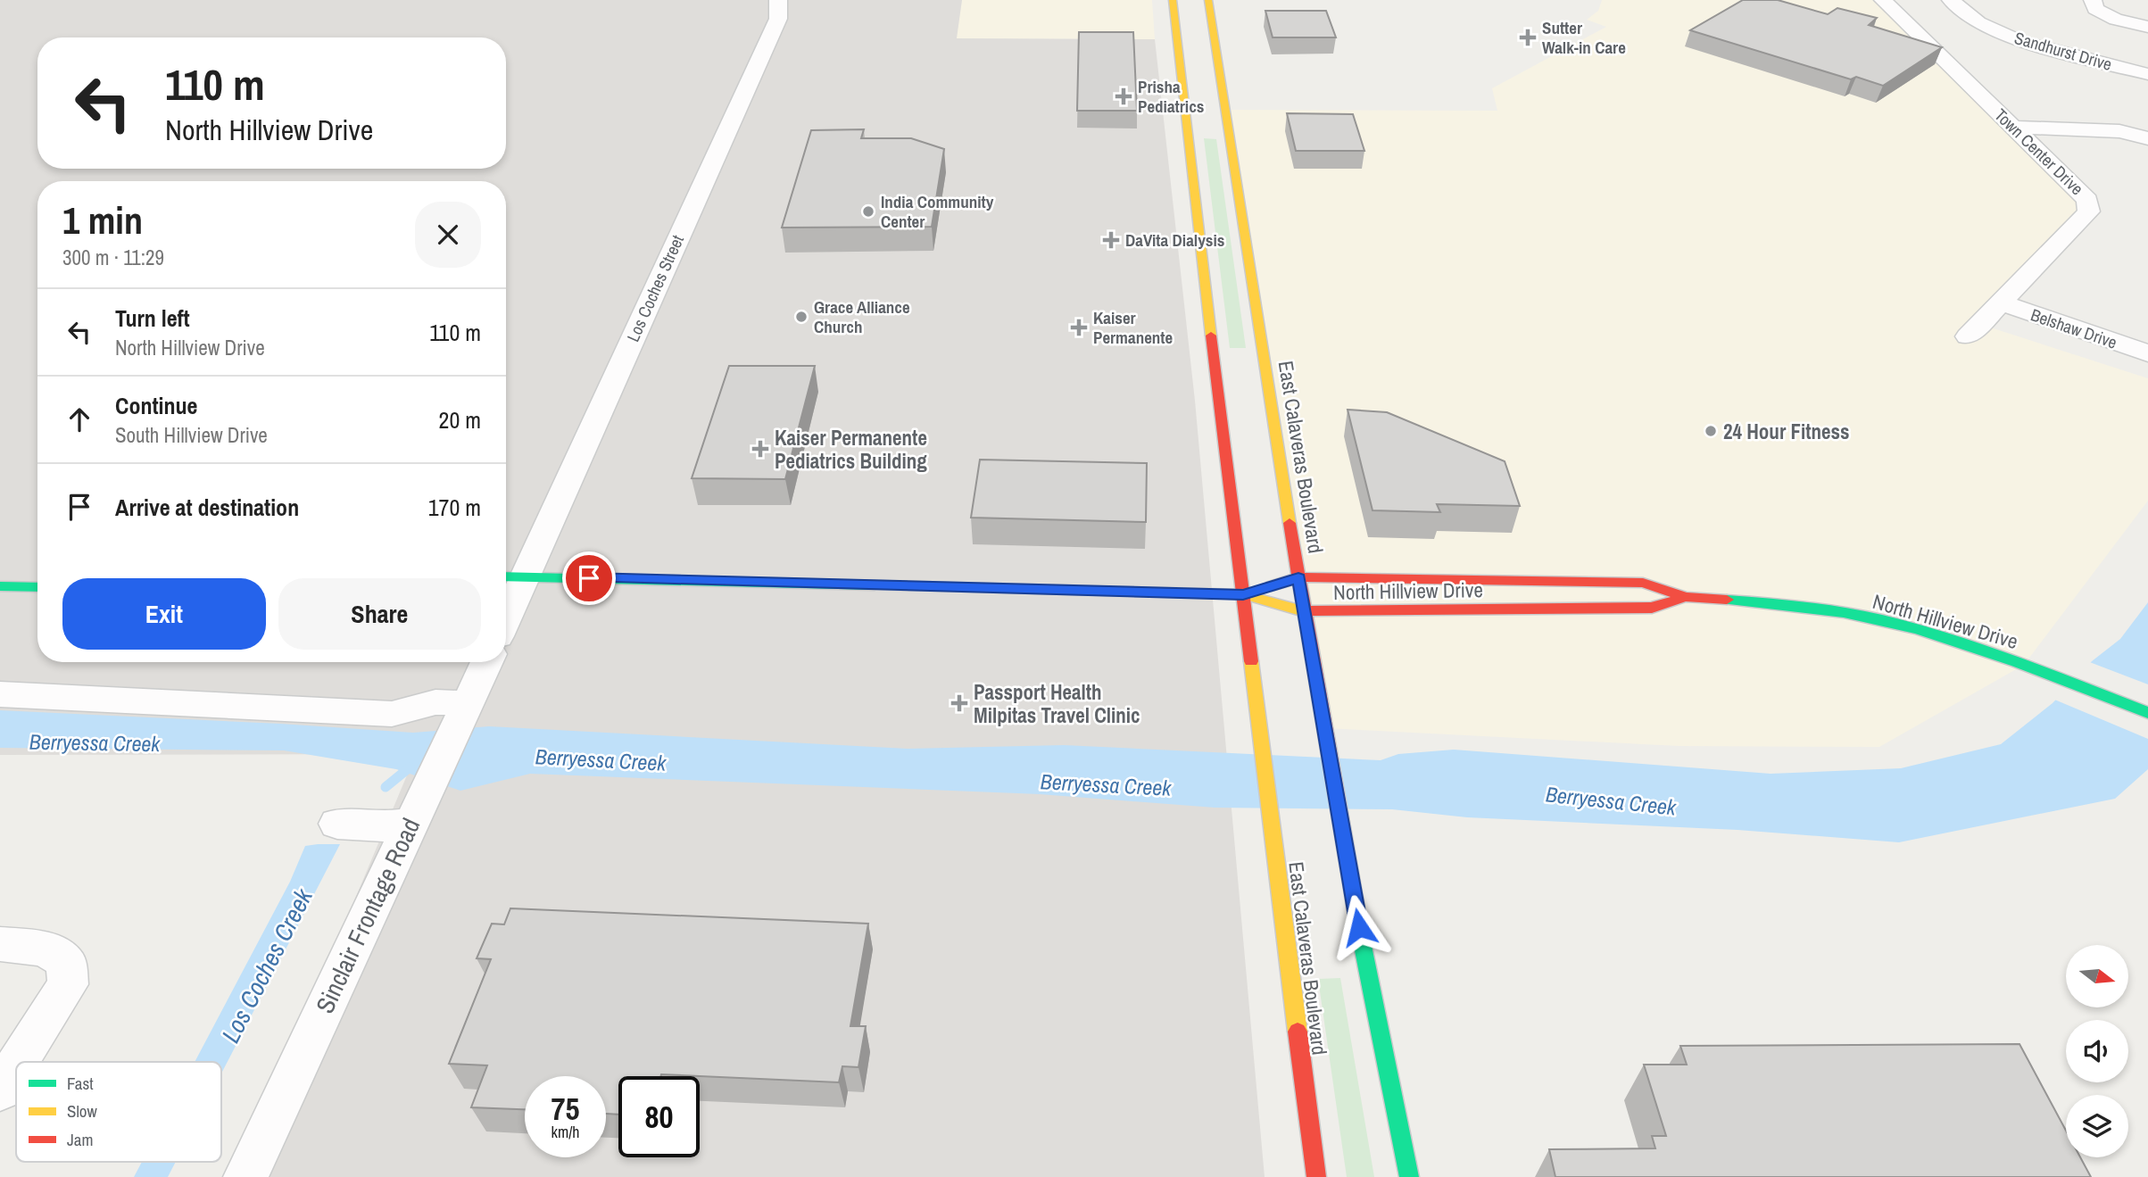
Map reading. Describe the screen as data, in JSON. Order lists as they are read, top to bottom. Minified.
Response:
{"streets":{"main road":["East Calaveras Boulevard","North Hillview Drive"],"street":["Sandhurst Drive","Town Center Drive","Los Coches Street","Belshaw Drive","Sinclair Frontage Road"]},"crossings":[["Town Center Drive","Belshaw Drive"],["East Calaveras Boulevard","North Hillview Drive"]],"water":["Berryessa Creek","Los Coches Creek"],"places":{"health":["Sutter Walk-in Care","Prisha Pediatrics","DaVita Dialysis","Kaiser Permanente","Kaiser Permanente Pediatrics Building","Passport Health Milpitas Travel Clinic"],"other":["India Community Center","Grace Alliance Church","24 Hour Fitness"]},"legend":["Fast","Slow","Jam"],"north":"right","page":{"turn":["110 m","North Hillview Drive"],"heading":["1 min","300 m · 11:29"],"list":[{"name":"Turn left","note":"North Hillview Drive","value":"110 m"},{"name":"Continue","note":"South Hillview Drive","value":"20 m"},{"name":"Arrive at destination","value":"170 m"}],"buttons":["Exit","Share"],"speed":"75 km/h","limit":"80"}}
